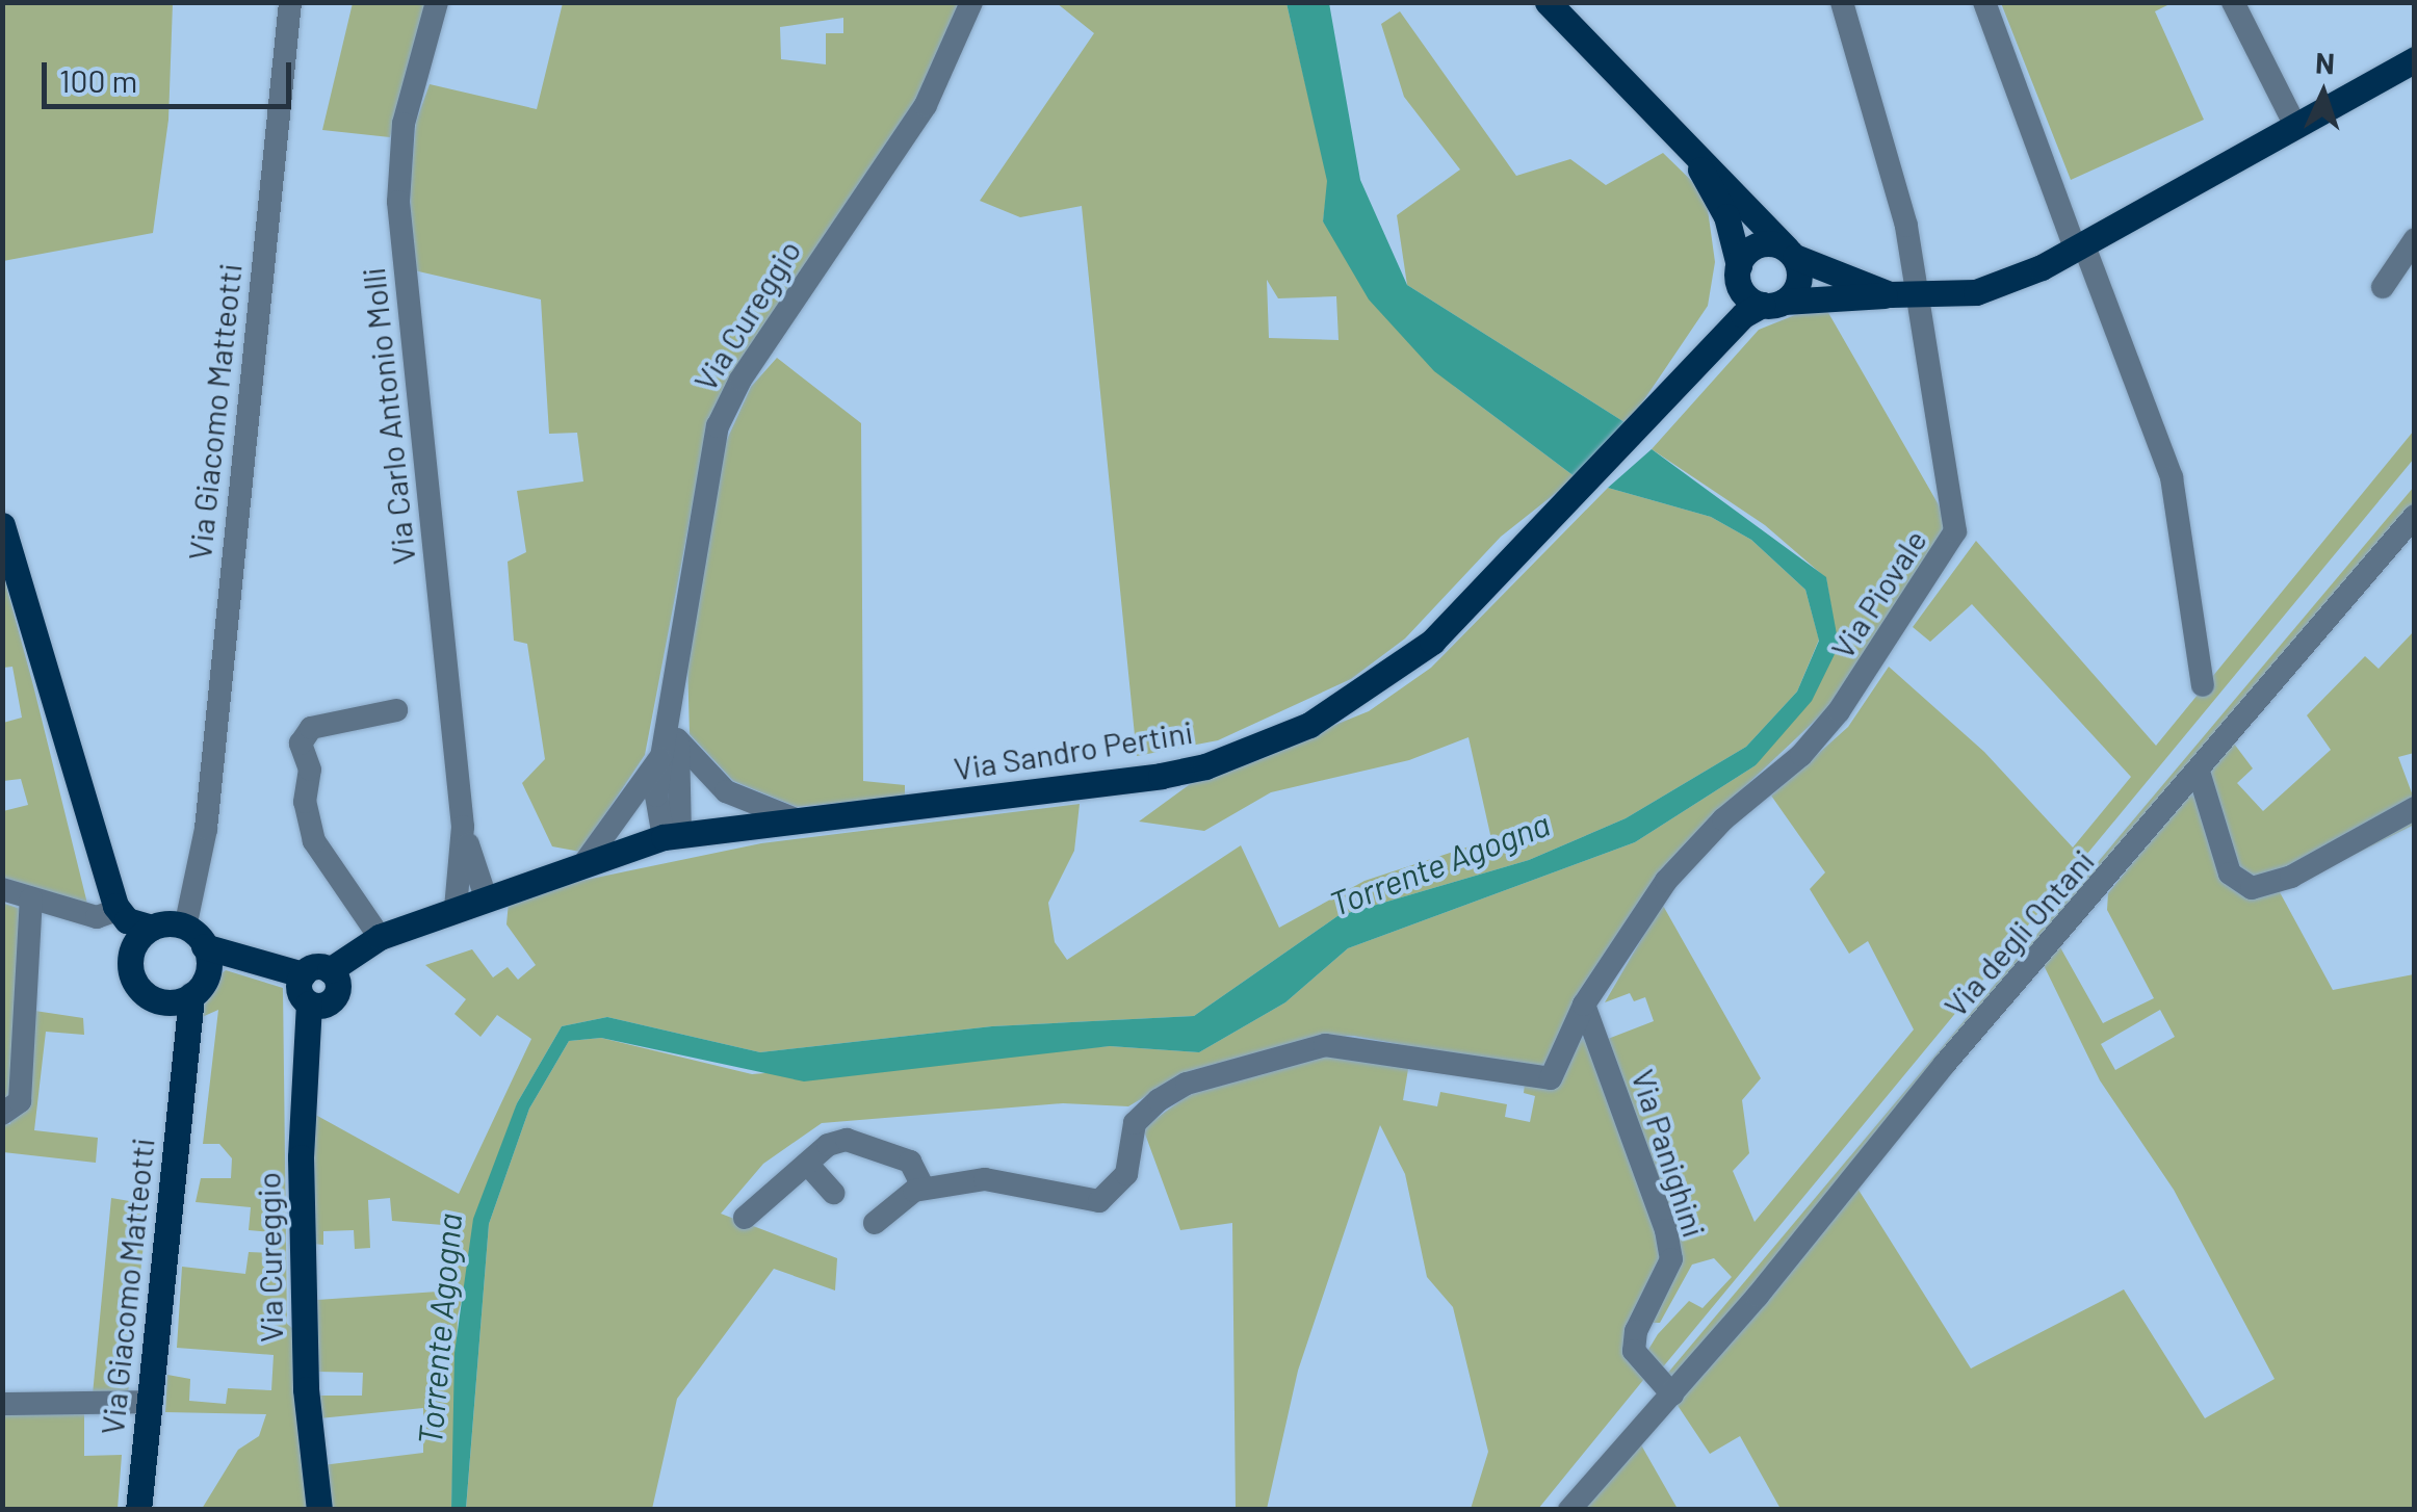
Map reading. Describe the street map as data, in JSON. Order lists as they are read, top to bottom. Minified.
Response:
{"streets":{"main road":["Via Cureggio","Via Giacomo Matteotti","Via Sandro Pertini"],"street":["Via Carlo Antonio Molli","Via Piovale","Via degli Ontani","Via Panighini"]},"crossings":[["Via Piovale","Via Panighini"],["Via degli Ontani","Via Panighini"]],"water":["Torrente Agogna"],"scale_bar":"100 m","north":"top"}
